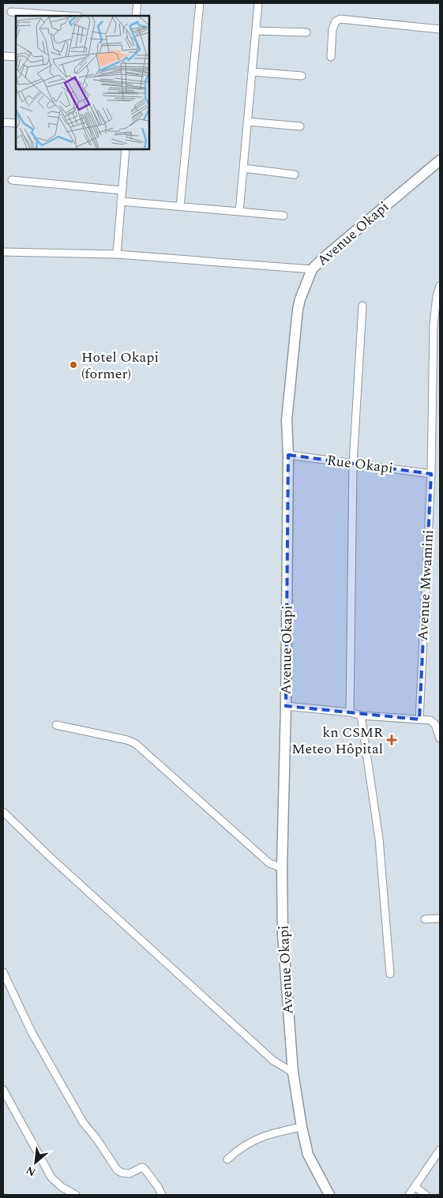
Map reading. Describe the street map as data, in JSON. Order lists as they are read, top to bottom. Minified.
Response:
{"streets":{"street":["Avenue Okapi","Rue Okapi","Avenue Mwamini"]},"crossings":[["Avenue Okapi","Rue Okapi"],["Rue Okapi","Avenue Mwamini"]],"places":{"other":["Hotel Okapi (former)"],"health":["kn CSMR Meteo Hôpital"]},"north":"bottom left"}
